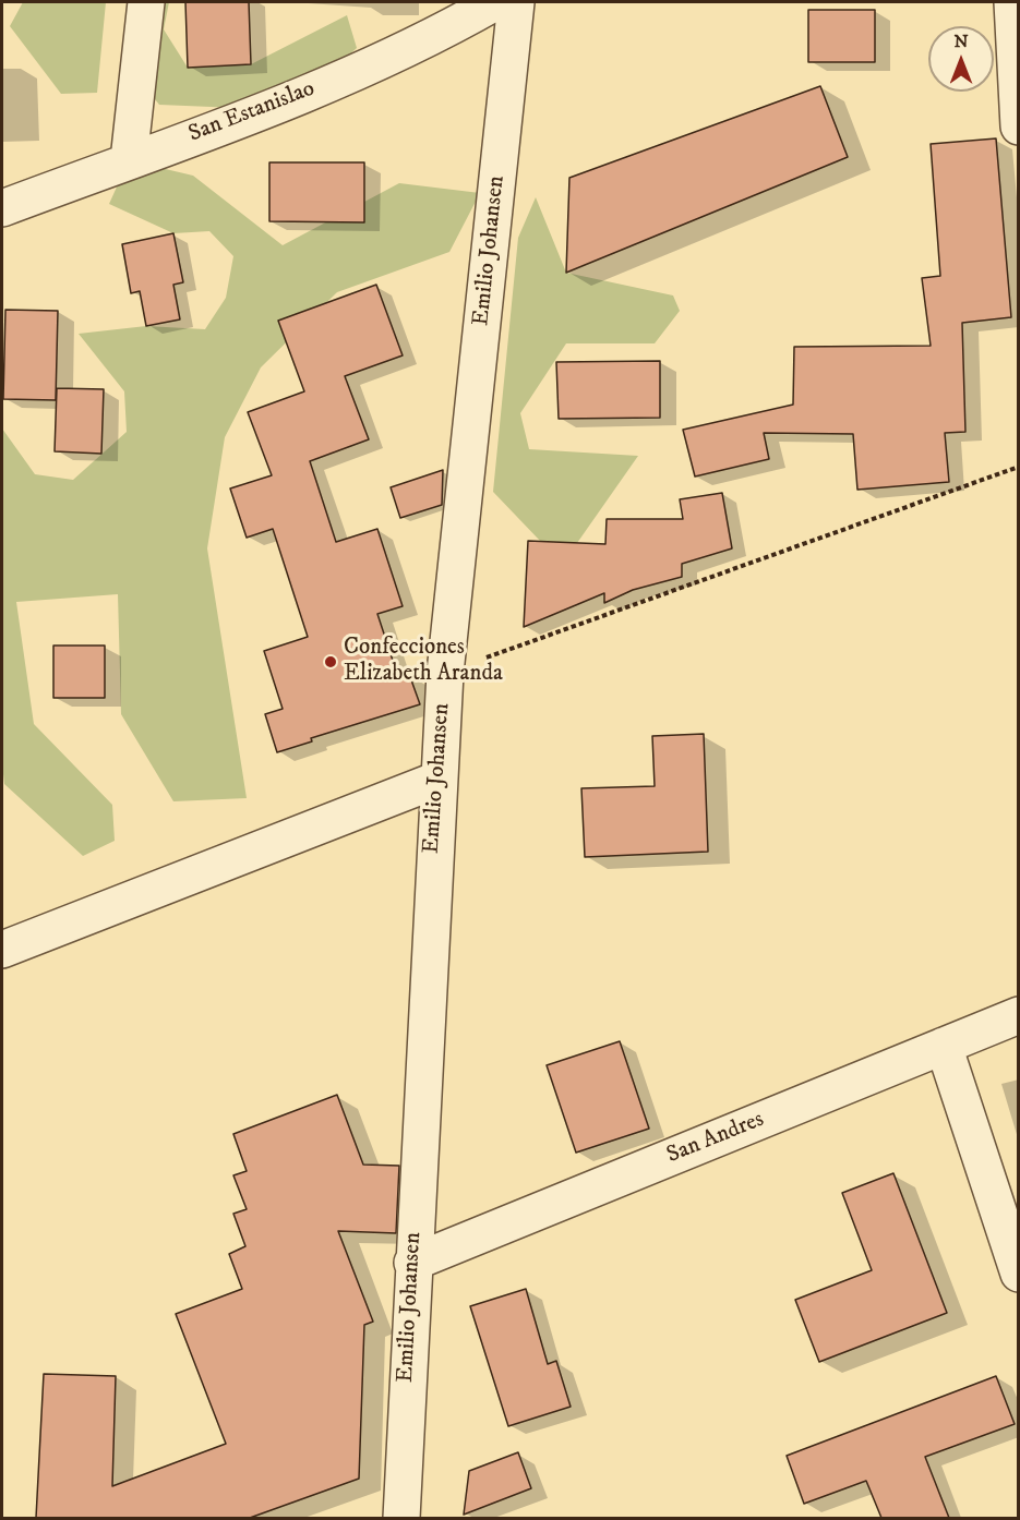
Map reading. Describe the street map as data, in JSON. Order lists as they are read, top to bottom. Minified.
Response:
{"streets":{"street":["San Estanislao","Emilio Johansen","San Andres"]},"crossings":[["Emilio Johansen","San Andres"]],"places":["Confecciones Elizabeth Aranda"],"north":"top"}
